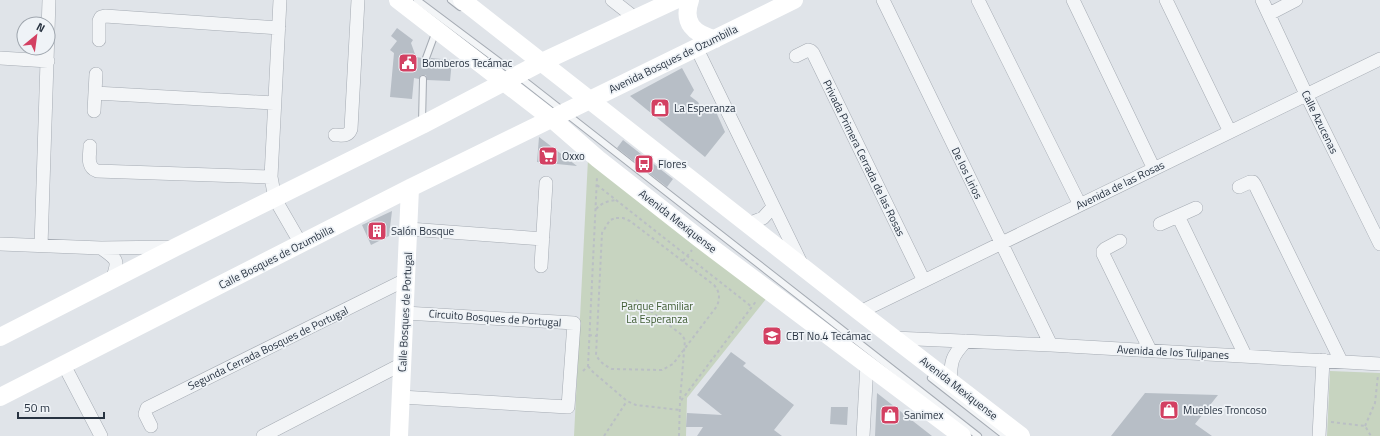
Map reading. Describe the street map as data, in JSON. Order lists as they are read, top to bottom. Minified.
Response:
{"streets":{"main road":["Avenida Bosques de Ozumbilla","Avenida Mexiquense","Calle Bosques de Ozumbilla","Calle Bosques de Portugal"],"street":["Calle Azucenas","Privada Primera Cerrada de las Rosas","De los Lirios","Avenida de las Rosas","Circuito Bosques de Portugal","Segunda Cerrada Bosques de Portugal","Avenida de los Tulipanes"]},"crossings":[["Avenida Bosques de Ozumbilla","Avenida Mexiquense"],["Avenida Bosques de Ozumbilla","Calle Bosques de Ozumbilla"],["Calle Azucenas","Avenida de las Rosas"],["Privada Primera Cerrada de las Rosas","Avenida de las Rosas"],["De los Lirios","Avenida de las Rosas"],["De los Lirios","Avenida de los Tulipanes"],["Avenida de las Rosas","Avenida Mexiquense"],["Avenida Mexiquense","Calle Bosques de Ozumbilla"],["Avenida Mexiquense","Avenida de los Tulipanes"],["Calle Bosques de Ozumbilla","Calle Bosques de Portugal"],["Calle Bosques de Portugal","Circuito Bosques de Portugal"],["Calle Bosques de Portugal","Segunda Cerrada Bosques de Portugal"]],"parks":["Parque Familiar La Esperanza"],"places":{"public building":["Bomberos Tecámac"],"shop":["La Esperanza","Muebles Troncoso","Sanimex"],"supermarket":["Oxxo"],"bus stop":["Flores"],"building":["Salón Bosque"],"school or university":["CBT No.4 Tecámac"]},"scale_bar":"50 m","north":"top right"}
